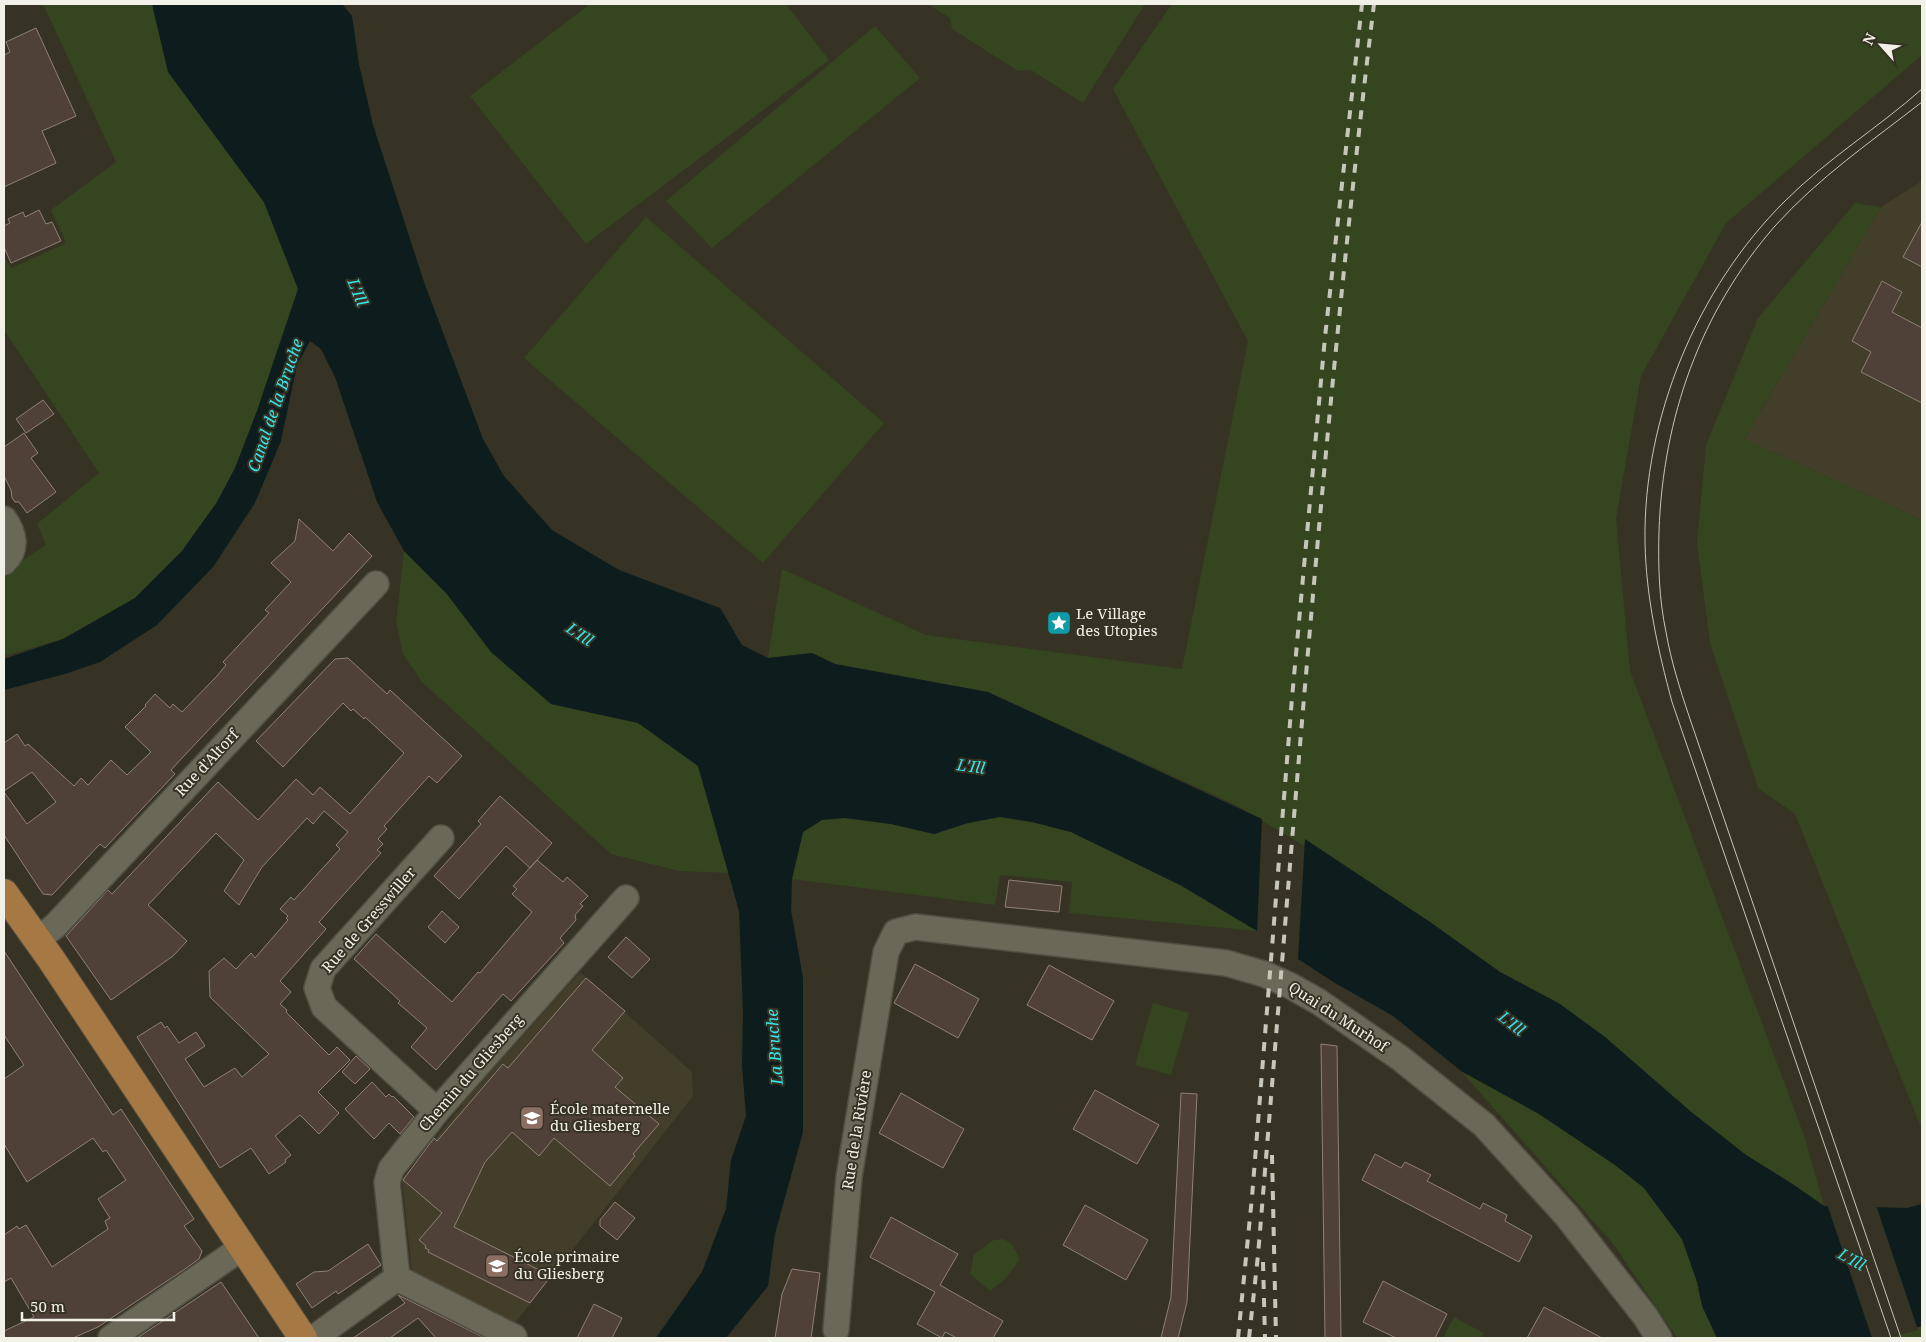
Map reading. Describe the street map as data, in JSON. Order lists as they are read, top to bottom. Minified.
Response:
{"streets":{"street":["Rue d'Altorf","Rue de Gresswiller","Quai du Murhof","Chemin du Gliesberg","Rue de la Rivière"]},"crossings":[["Rue de Gresswiller","Chemin du Gliesberg"],["Quai du Murhof","Rue de la Rivière"]],"water":["L'Ill","Canal de la Bruche","La Bruche"],"places":{"place":["Le Village des Utopies"],"school or university":["École maternelle du Gliesberg","École primaire du Gliesberg"]},"scale_bar":"50 m","north":"top left"}
